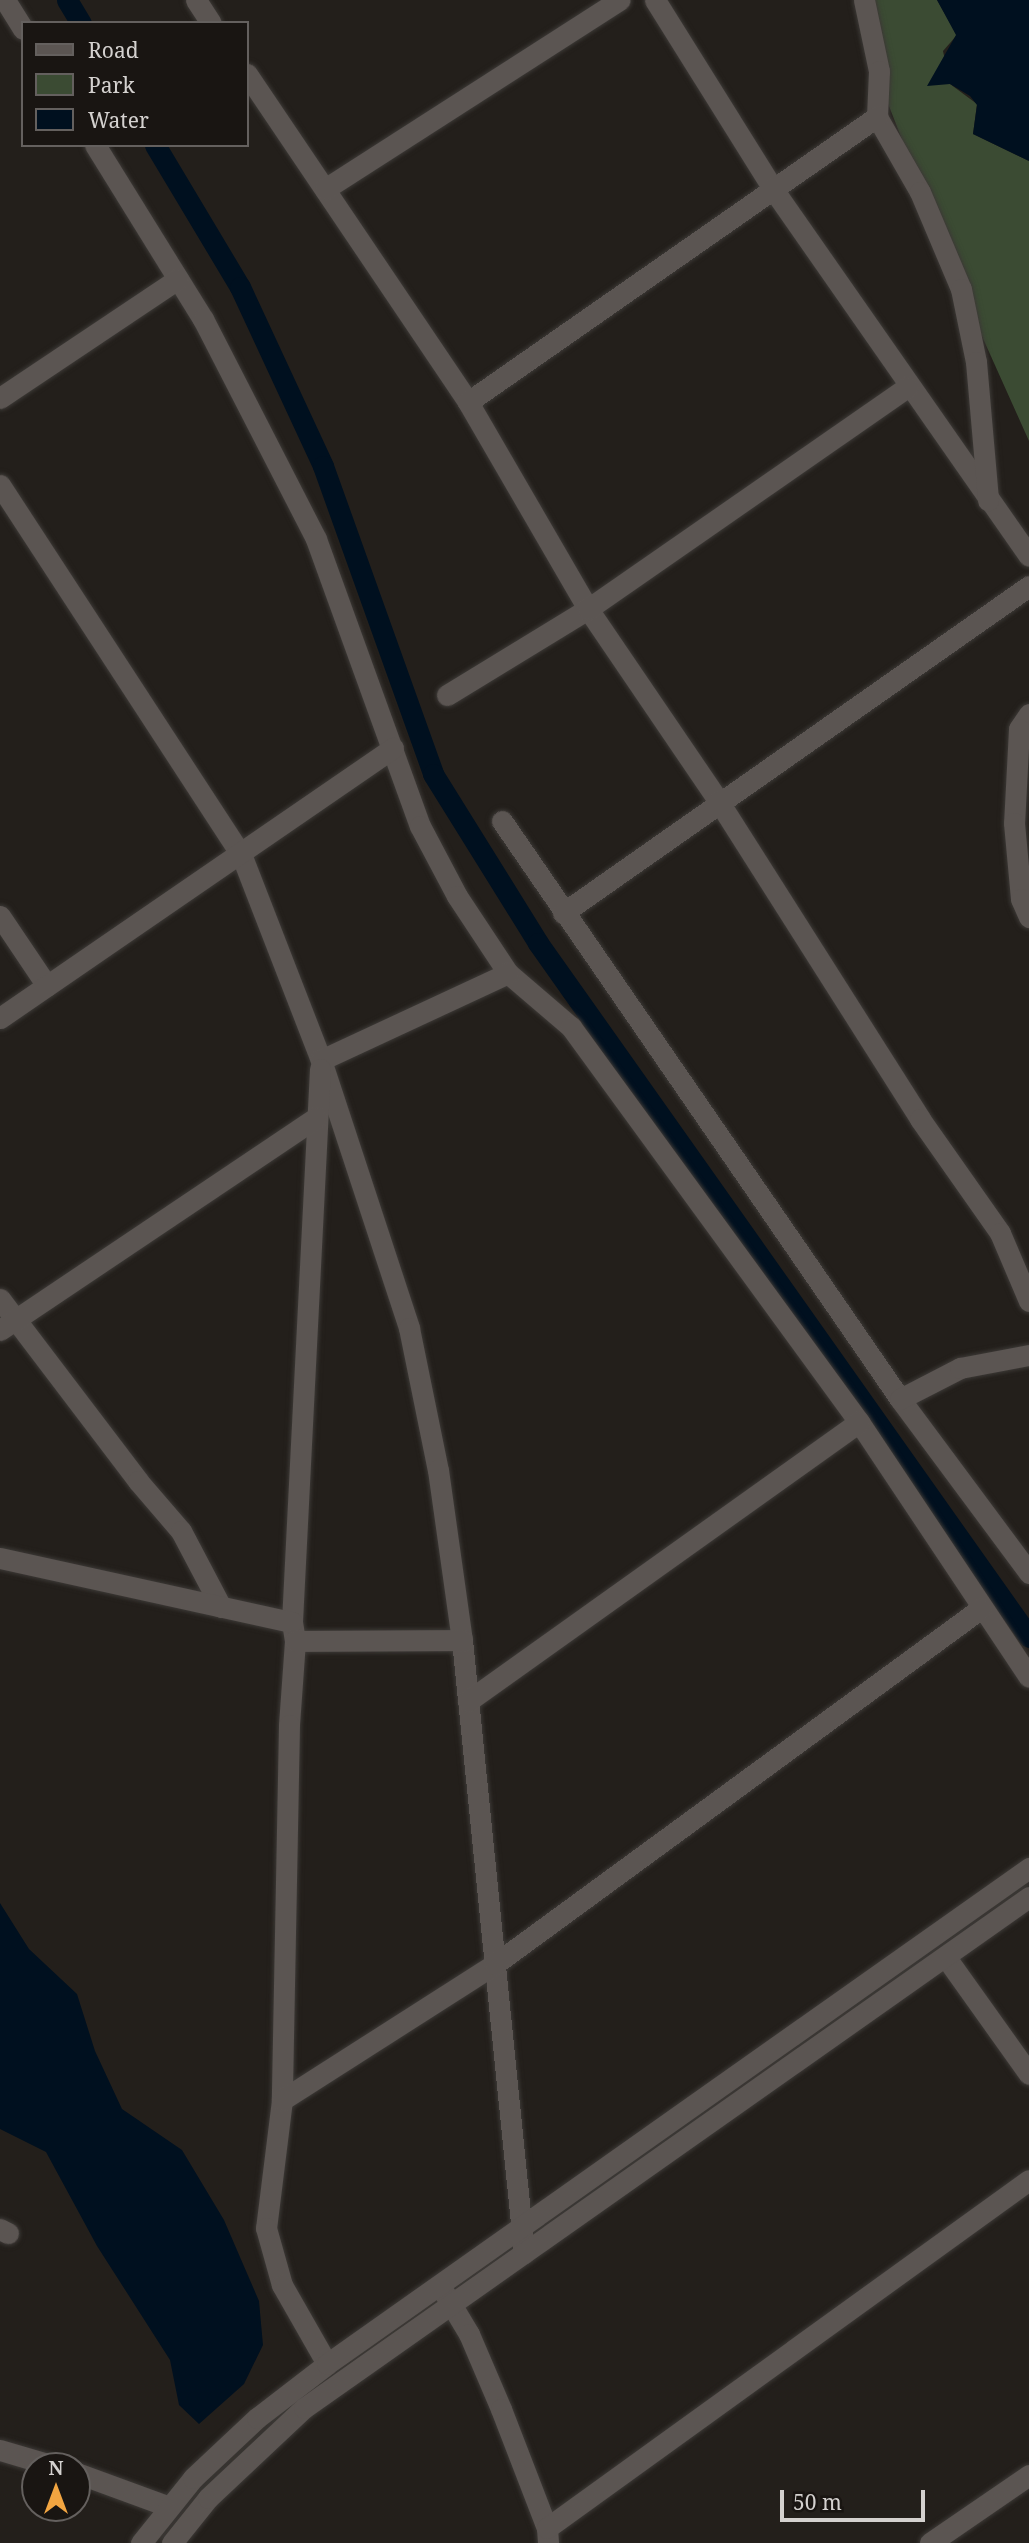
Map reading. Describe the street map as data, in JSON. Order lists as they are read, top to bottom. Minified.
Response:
{"legend":["Road","Park","Water"],"scale_bar":"50 m","north":"top"}
